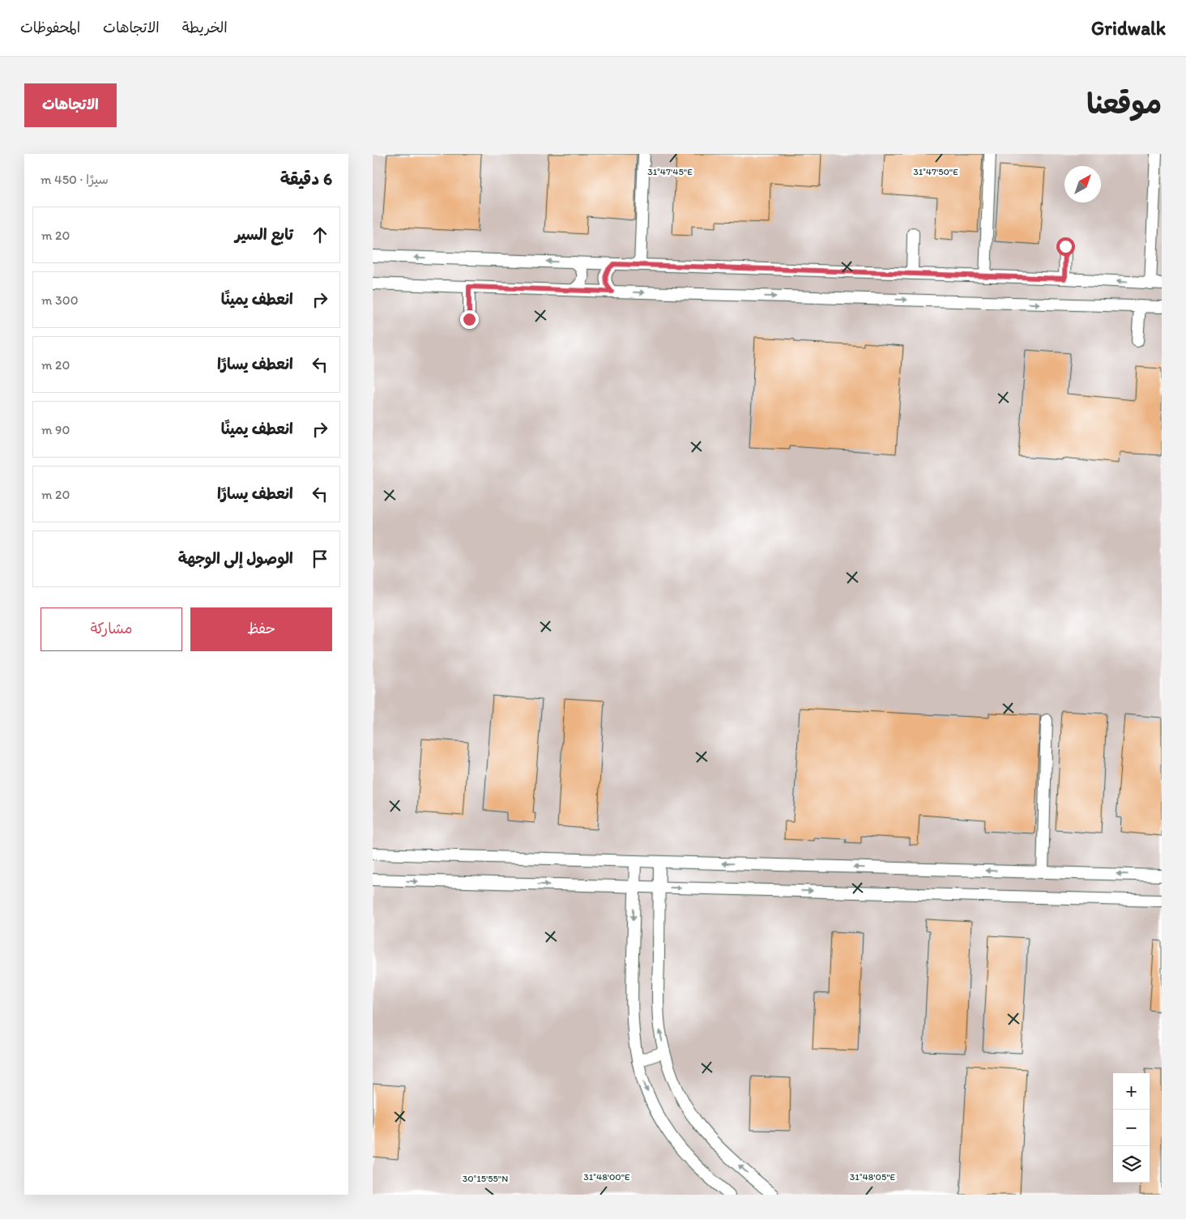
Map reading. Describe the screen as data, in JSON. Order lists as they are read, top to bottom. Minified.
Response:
{"north":"top right","page":{"header":"Gridwalk","nav":["الخريطة","الاتجاهات","المحفوظات"],"title":"موقعنا","buttons":["الاتجاهات",["حفظ","مشاركة"]],"heading":["6 دقيقة","سيرًا · 450 m"],"list":[["تابع السير","20 m"],["انعطف يمينًا","300 m"],["انعطف يسارًا","20 m"],["انعطف يمينًا","90 m"],["انعطف يسارًا","20 m"],"الوصول إلى الوجهة"],"map_buttons":["+","−"]},"coordinates":["31°47'45\"E","31°47'50\"E","31°48'00\"E","31°48'05\"E","30°15'55\"N"]}
